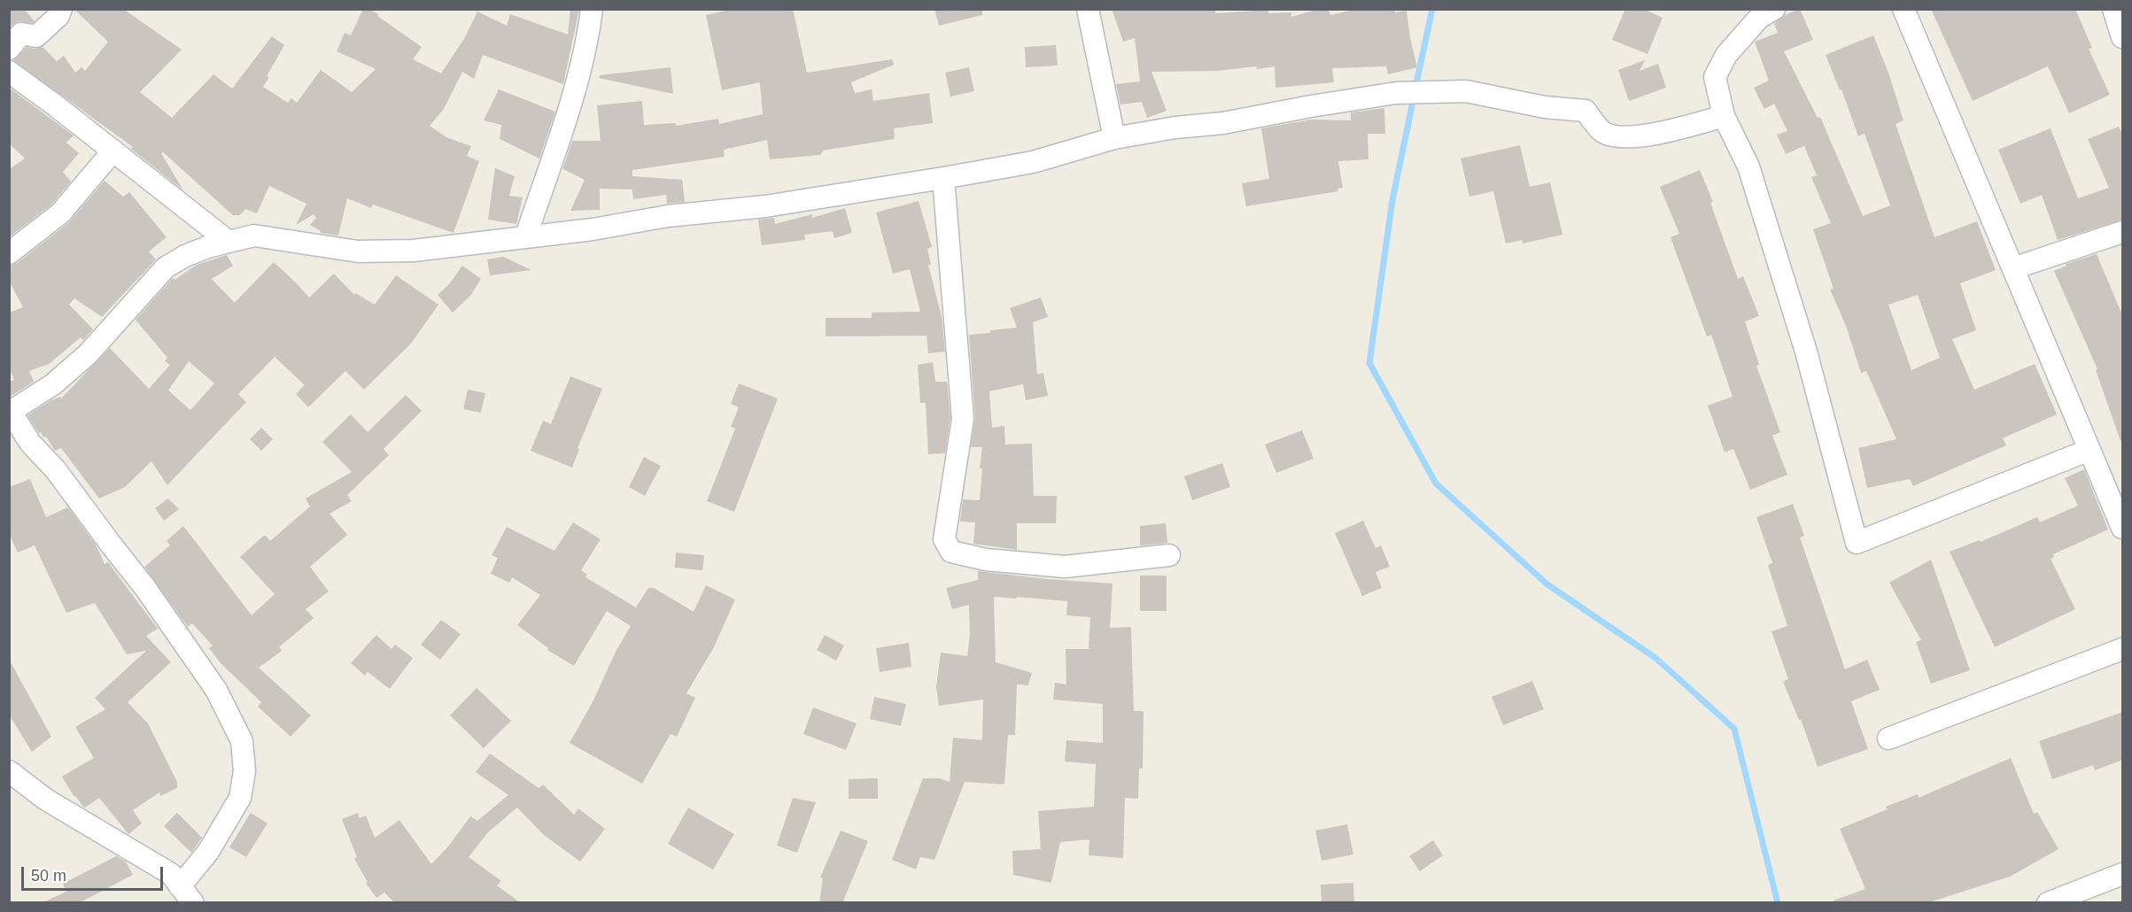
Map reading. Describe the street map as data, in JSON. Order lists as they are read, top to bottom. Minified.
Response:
{"scale_bar":"50 m"}
